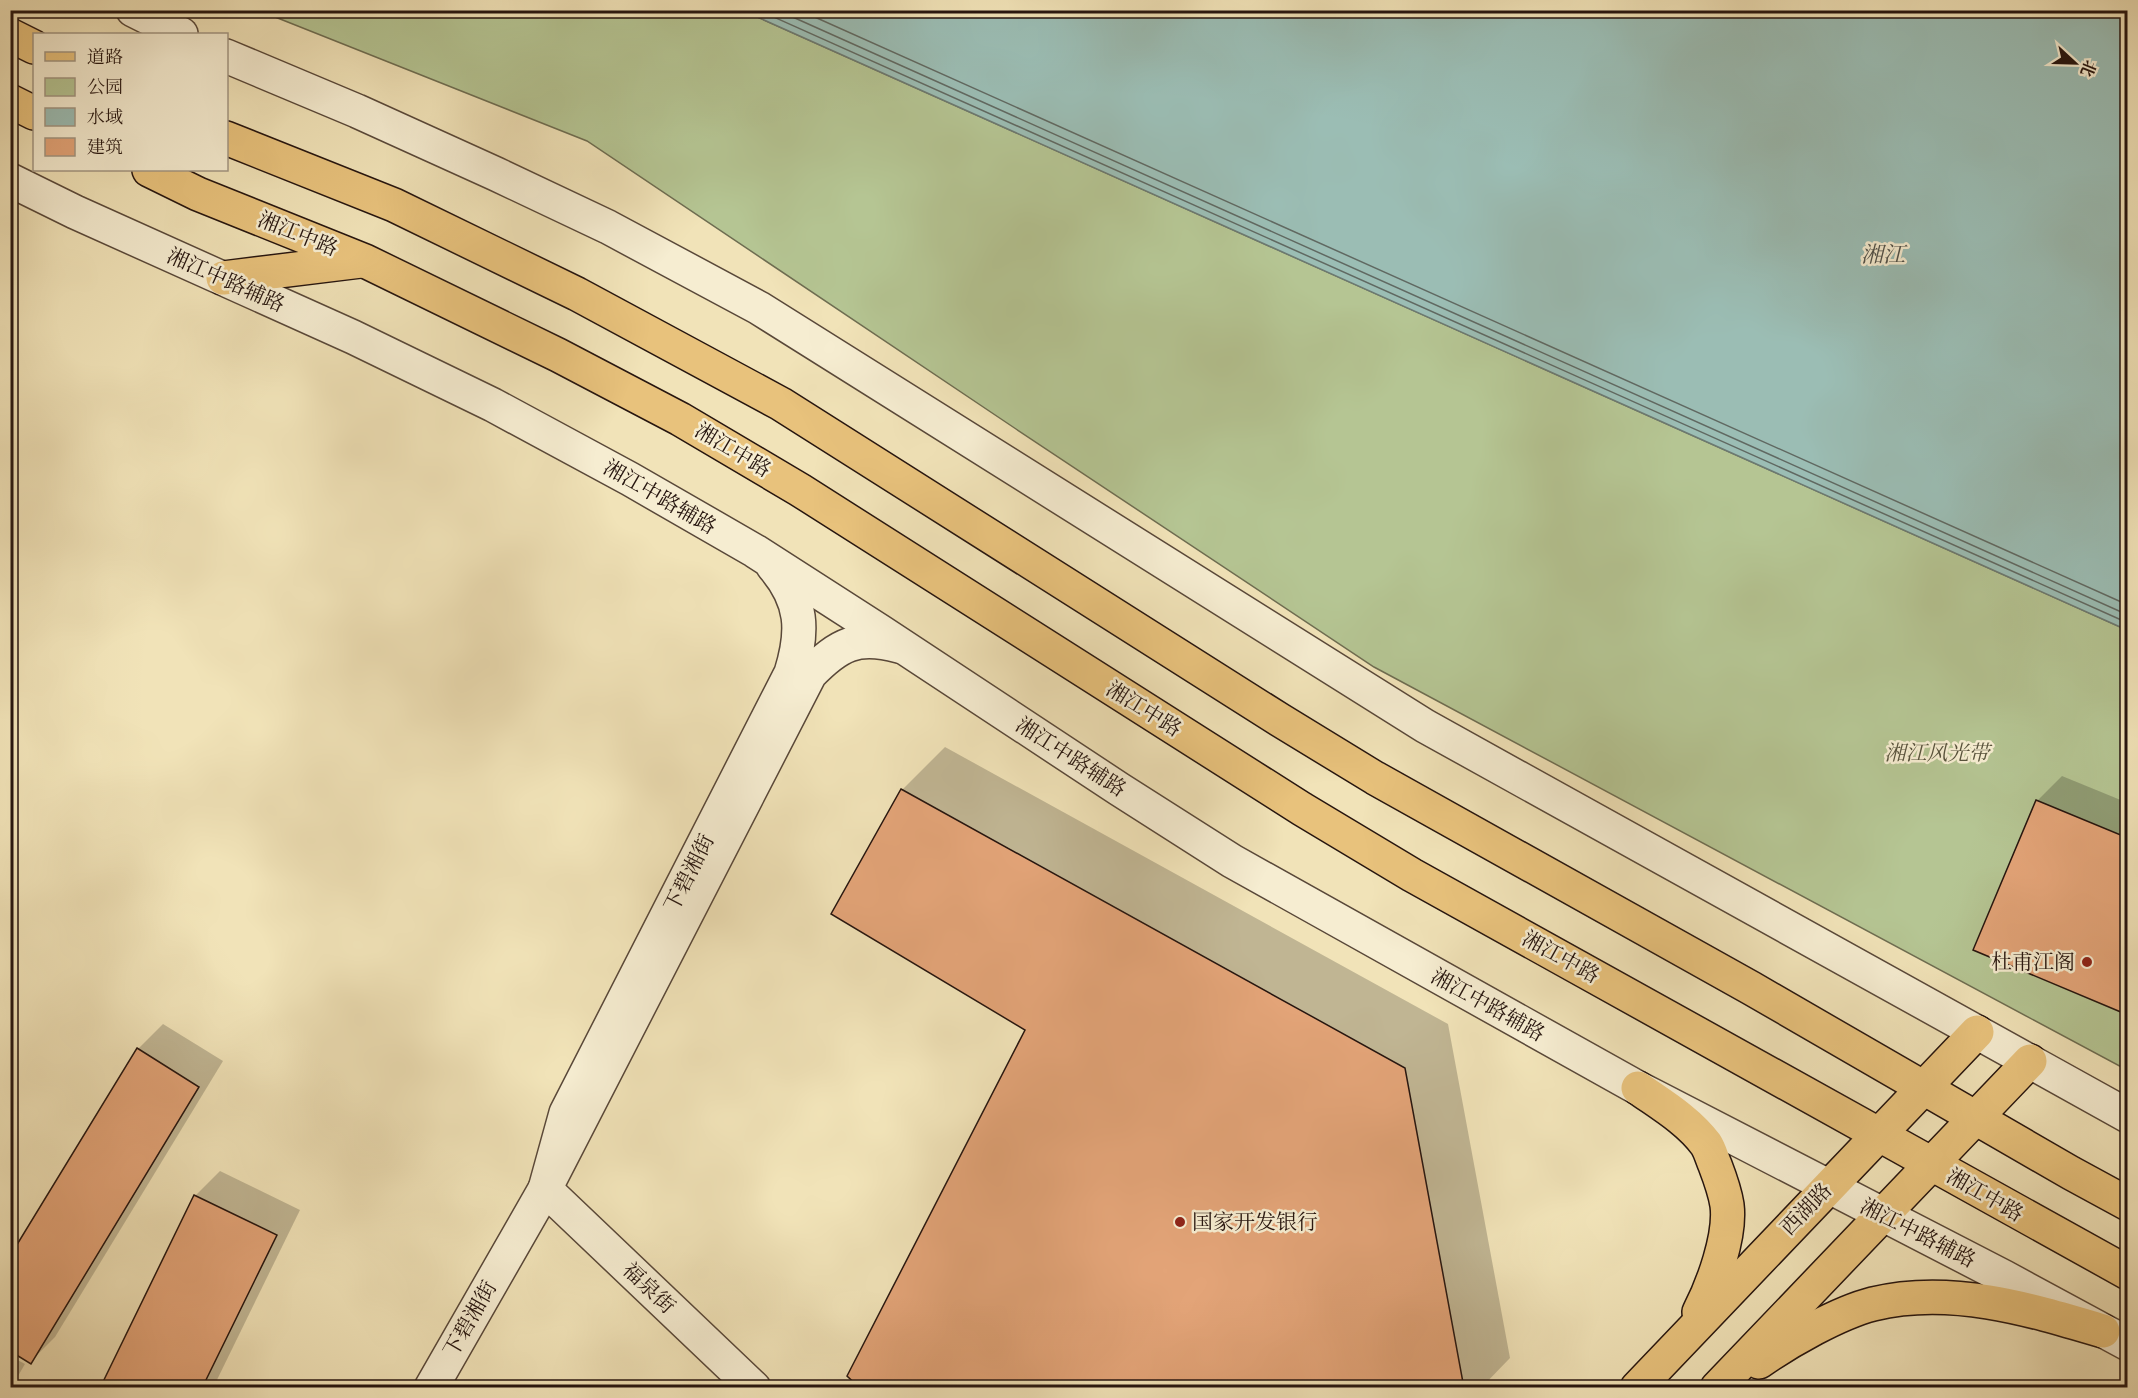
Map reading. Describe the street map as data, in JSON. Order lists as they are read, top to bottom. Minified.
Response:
{"streets":{"main road":["湘江中路","西湖路"],"street":["湘江中路辅路","下碧湘街","福泉街"]},"crossings":[["湘江中路","西湖路"],["湘江中路辅路","下碧湘街"],["湘江中路辅路","西湖路"],["下碧湘街","福泉街"]],"water":["湘江"],"parks":["湘江风光带"],"places":["杜甫江阁","国家开发银行"],"legend":["道路","公园","水域","建筑"],"north":"right"}
